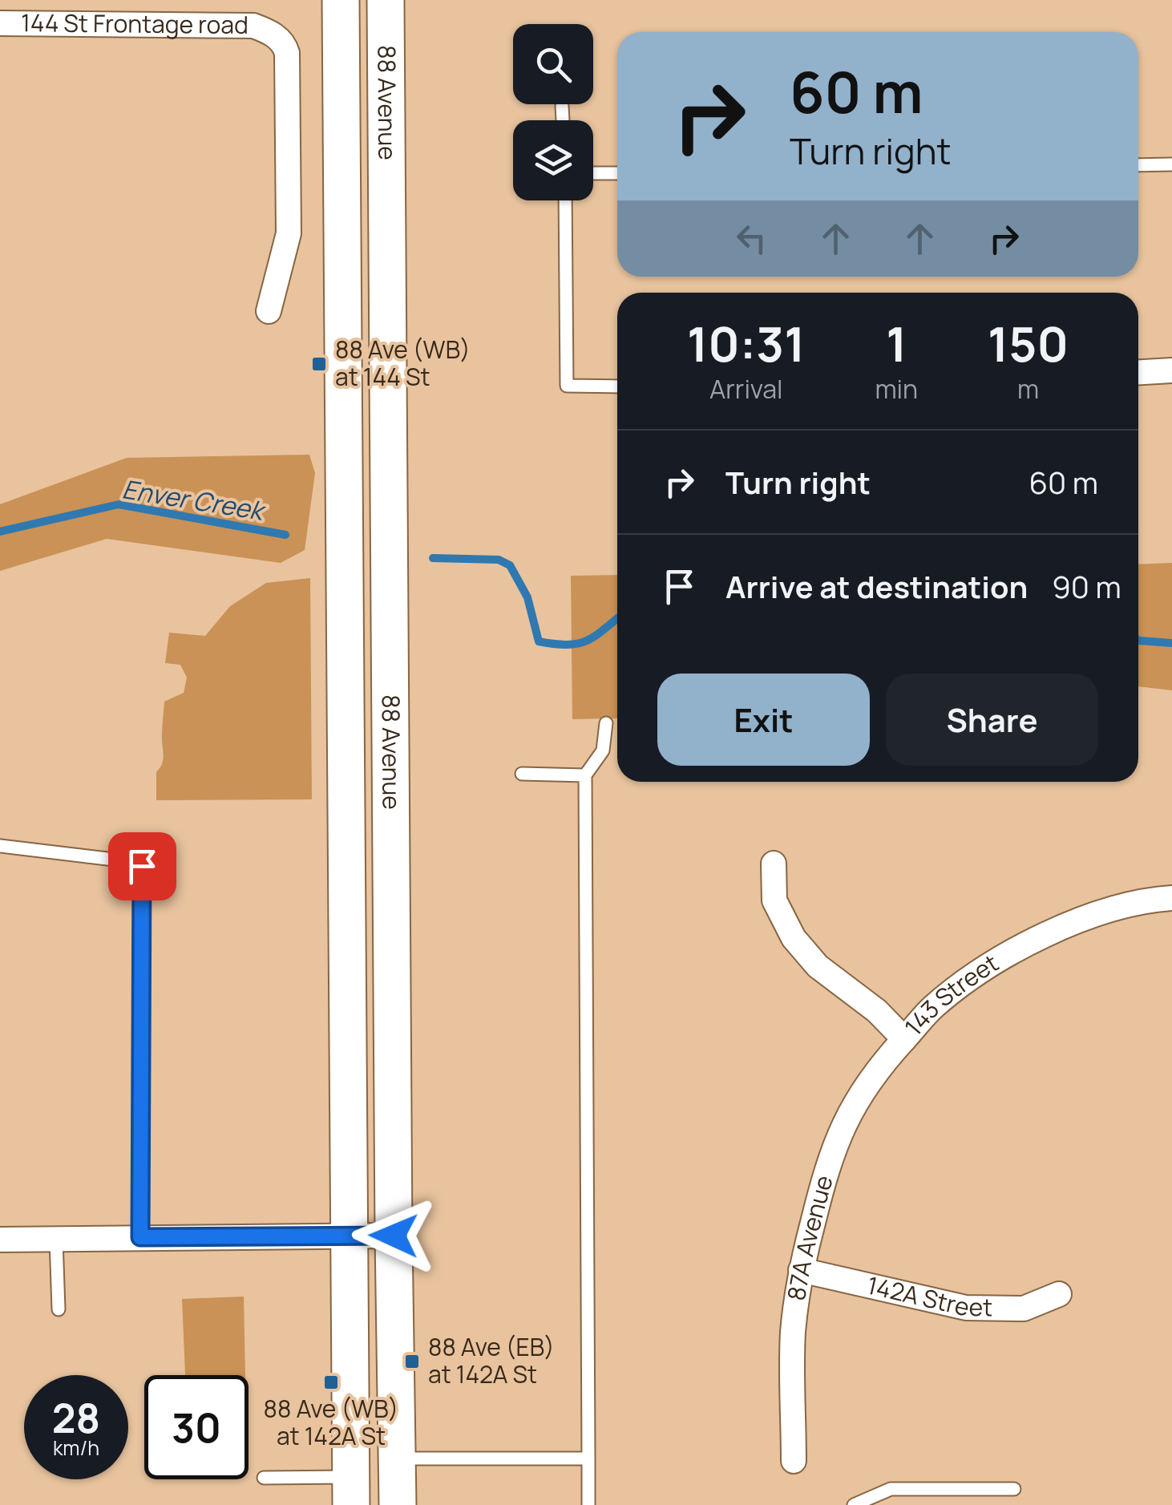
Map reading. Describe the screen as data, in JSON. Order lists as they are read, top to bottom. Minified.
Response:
{"streets":{"main road":["88 Avenue"],"street":["144 St Frontage road","143 Street","87A Avenue","142A Street"]},"crossings":[["143 Street","87A Avenue"],["87A Avenue","142A Street"]],"water":["Enver Creek"],"places":{"transit":["88 Ave (WB) at 144 St","88 Ave (EB) at 142A St","88 Ave (WB) at 142A St"]},"page":{"turn":["60 m","Turn right"],"eta":["10:31","Arrival","1","min","150","m"],"list":[{"name":"Turn right","value":"60 m"},{"name":"Arrive at destination","value":"90 m"}],"buttons":["Exit","Share"],"speed":"28 km/h","limit":"30"}}
